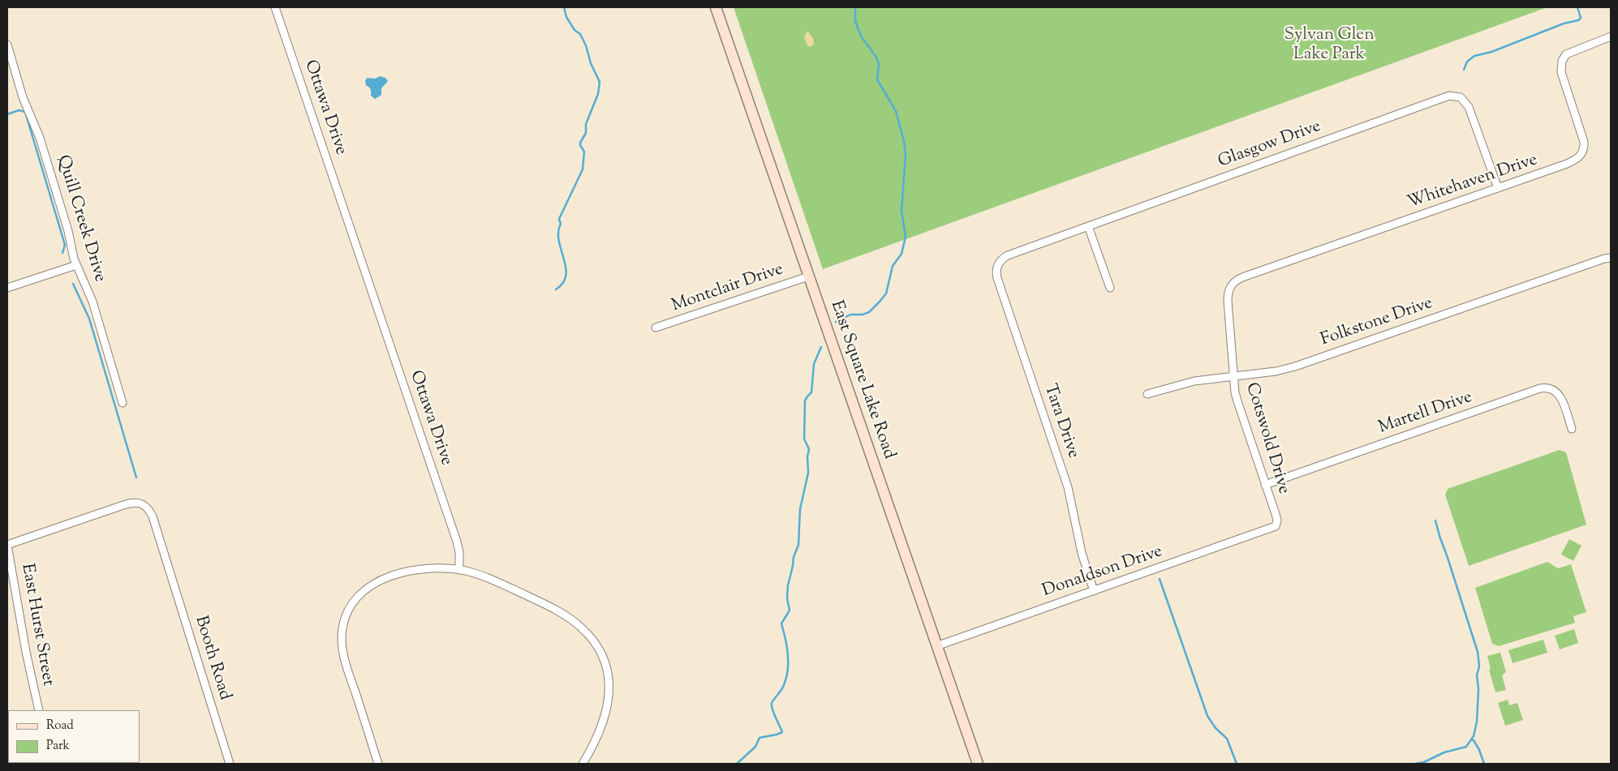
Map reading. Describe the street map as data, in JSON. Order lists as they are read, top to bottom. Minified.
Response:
{"streets":{"main road":["East Square Lake Road"],"street":["Ottawa Drive","Glasgow Drive","Whitehaven Drive","Quill Creek Drive","Montclair Drive","Folkstone Drive","Martell Drive","Tara Drive","Cotswold Drive","Donaldson Drive","East Hurst Street","Booth Road"]},"crossings":[["Glasgow Drive","Whitehaven Drive"],["Glasgow Drive","Tara Drive"],["Whitehaven Drive","Cotswold Drive"],["Montclair Drive","East Square Lake Road"],["Folkstone Drive","Cotswold Drive"],["East Square Lake Road","Donaldson Drive"],["Martell Drive","Cotswold Drive"],["Tara Drive","Donaldson Drive"],["Cotswold Drive","Donaldson Drive"],["East Hurst Street","Booth Road"]],"parks":["Sylvan Glen Lake Park"],"legend":["Road","Park"]}
